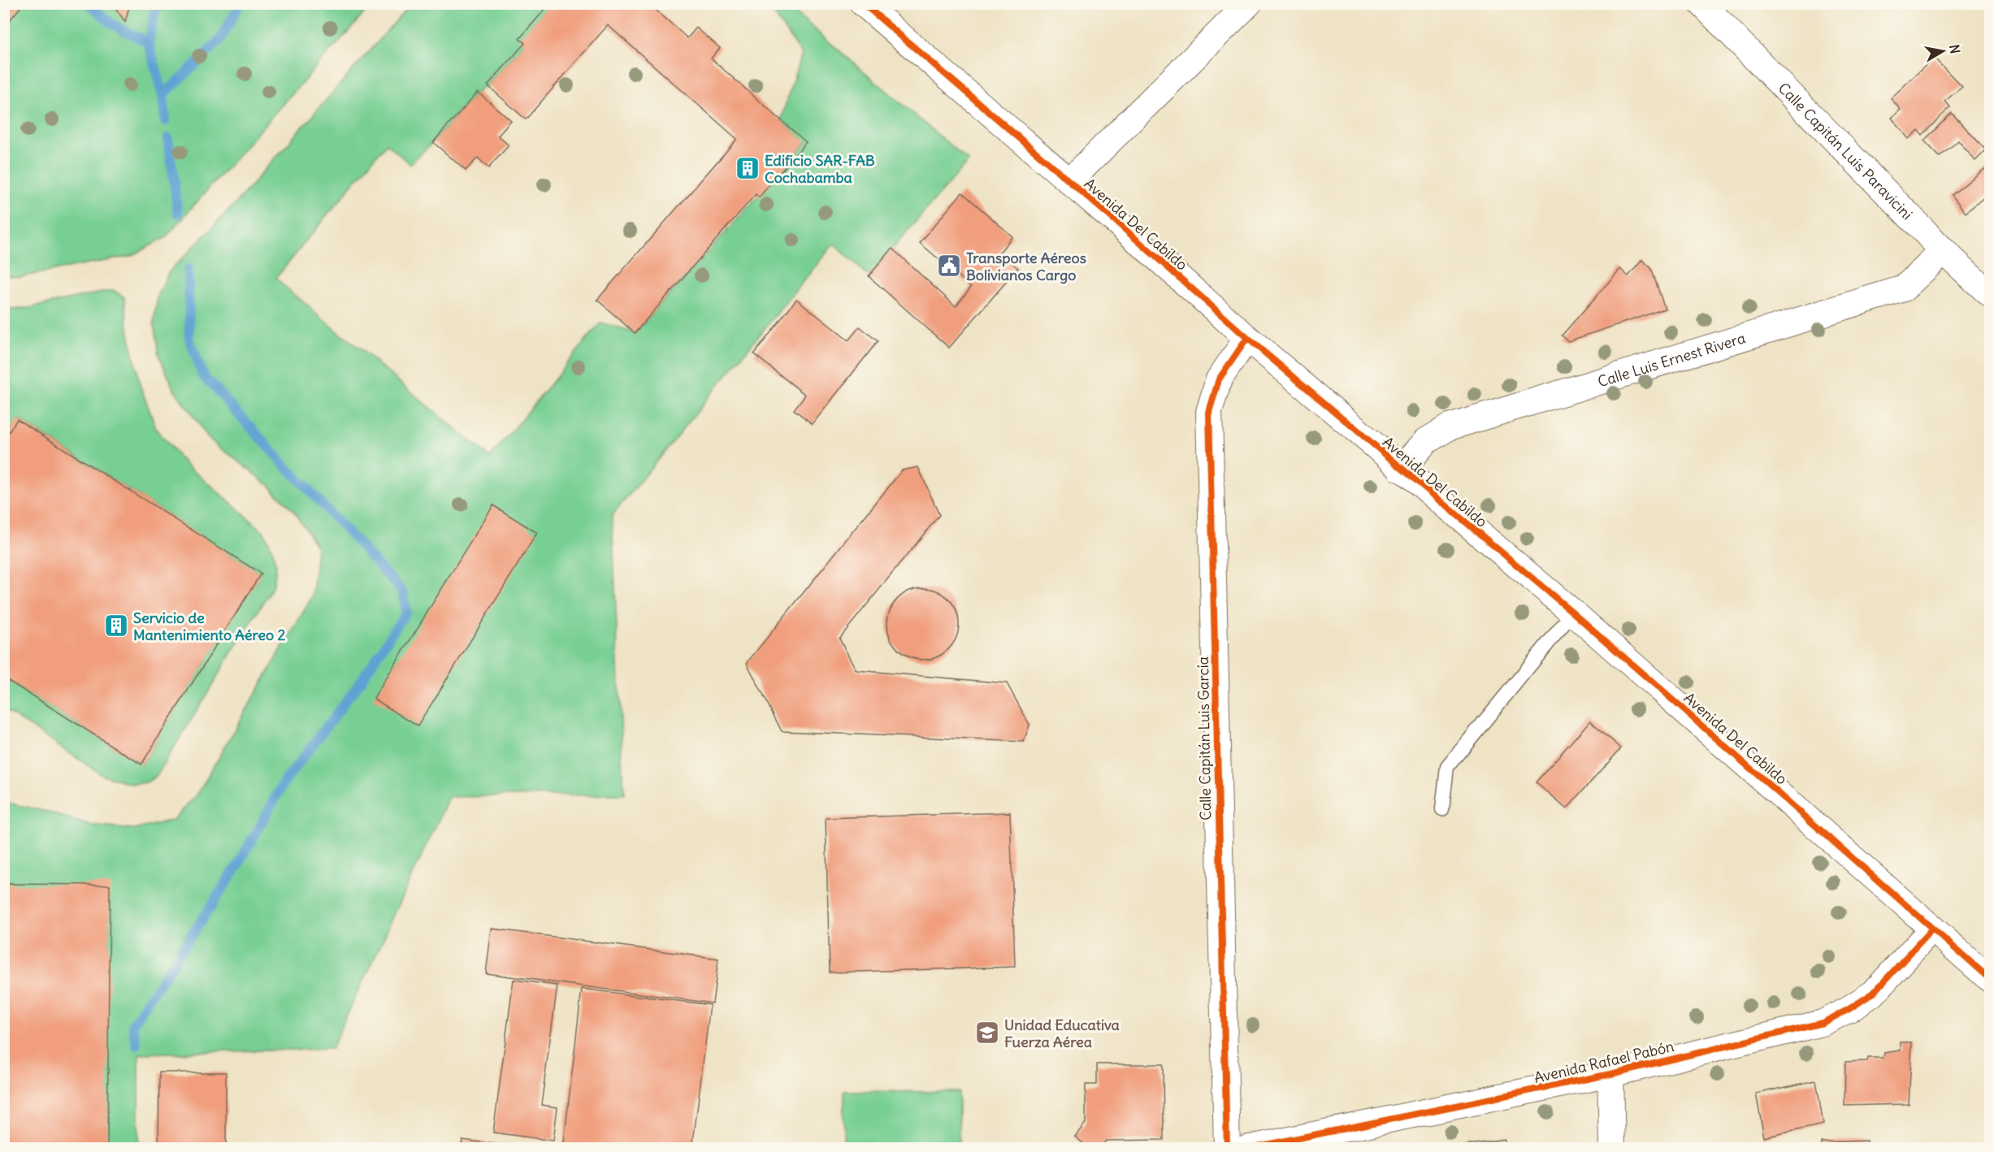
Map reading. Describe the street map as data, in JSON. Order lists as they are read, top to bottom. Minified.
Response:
{"streets":{"street":["Calle Capitán Luis Paravicini","Avenida Del Cabildo","Calle Luis Ernest Rivera","Calle Capitán Luis García","Avenida Rafael Pabón"]},"crossings":[["Calle Capitán Luis Paravicini","Calle Luis Ernest Rivera"],["Avenida Del Cabildo","Calle Luis Ernest Rivera"],["Avenida Del Cabildo","Calle Capitán Luis García"],["Avenida Del Cabildo","Avenida Rafael Pabón"]],"places":{"building":["Edificio SAR-FAB Cochabamba","Servicio de Mantenimiento Aéreo 2"],"public building":["Transporte Aéreos Bolivianos Cargo"],"school or university":["Unidad Educativa Fuerza Aérea"]},"north":"right"}
